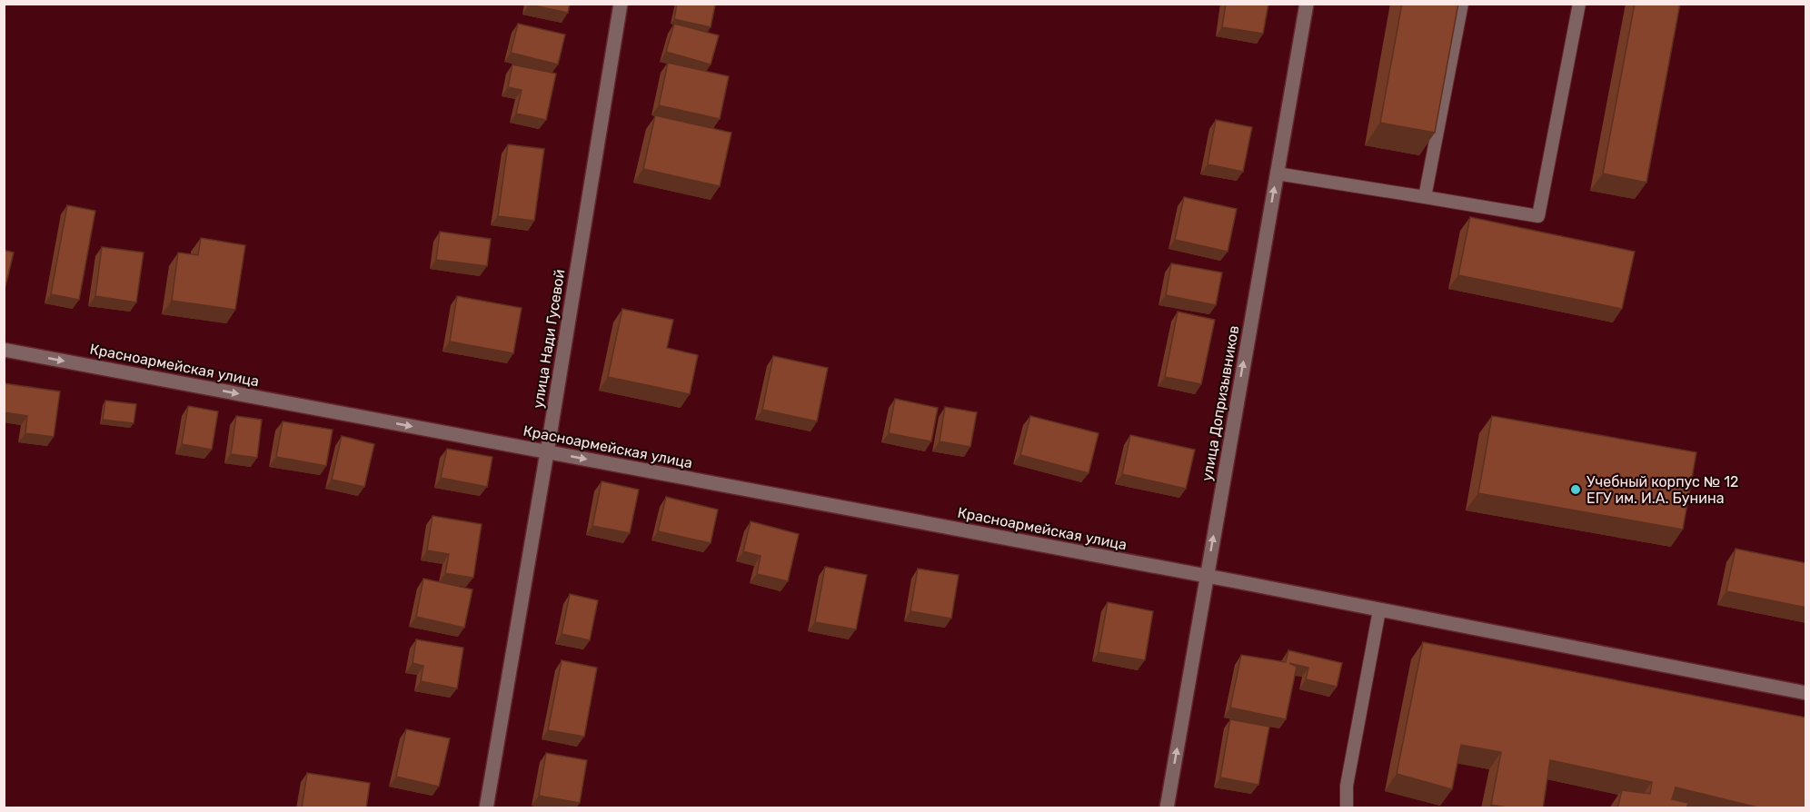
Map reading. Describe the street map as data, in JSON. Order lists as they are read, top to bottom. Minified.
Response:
{"streets":{"street":["улица Нади Гусевой","Красноармейская улица","улица Допризывников"]},"crossings":[["улица Нади Гусевой","Красноармейская улица"],["Красноармейская улица","улица Допризывников"]],"one_way":["Красноармейская улица","улица Допризывников"],"places":["Учебный корпус № 12 ЕГУ им. И.А. Бунина"]}
